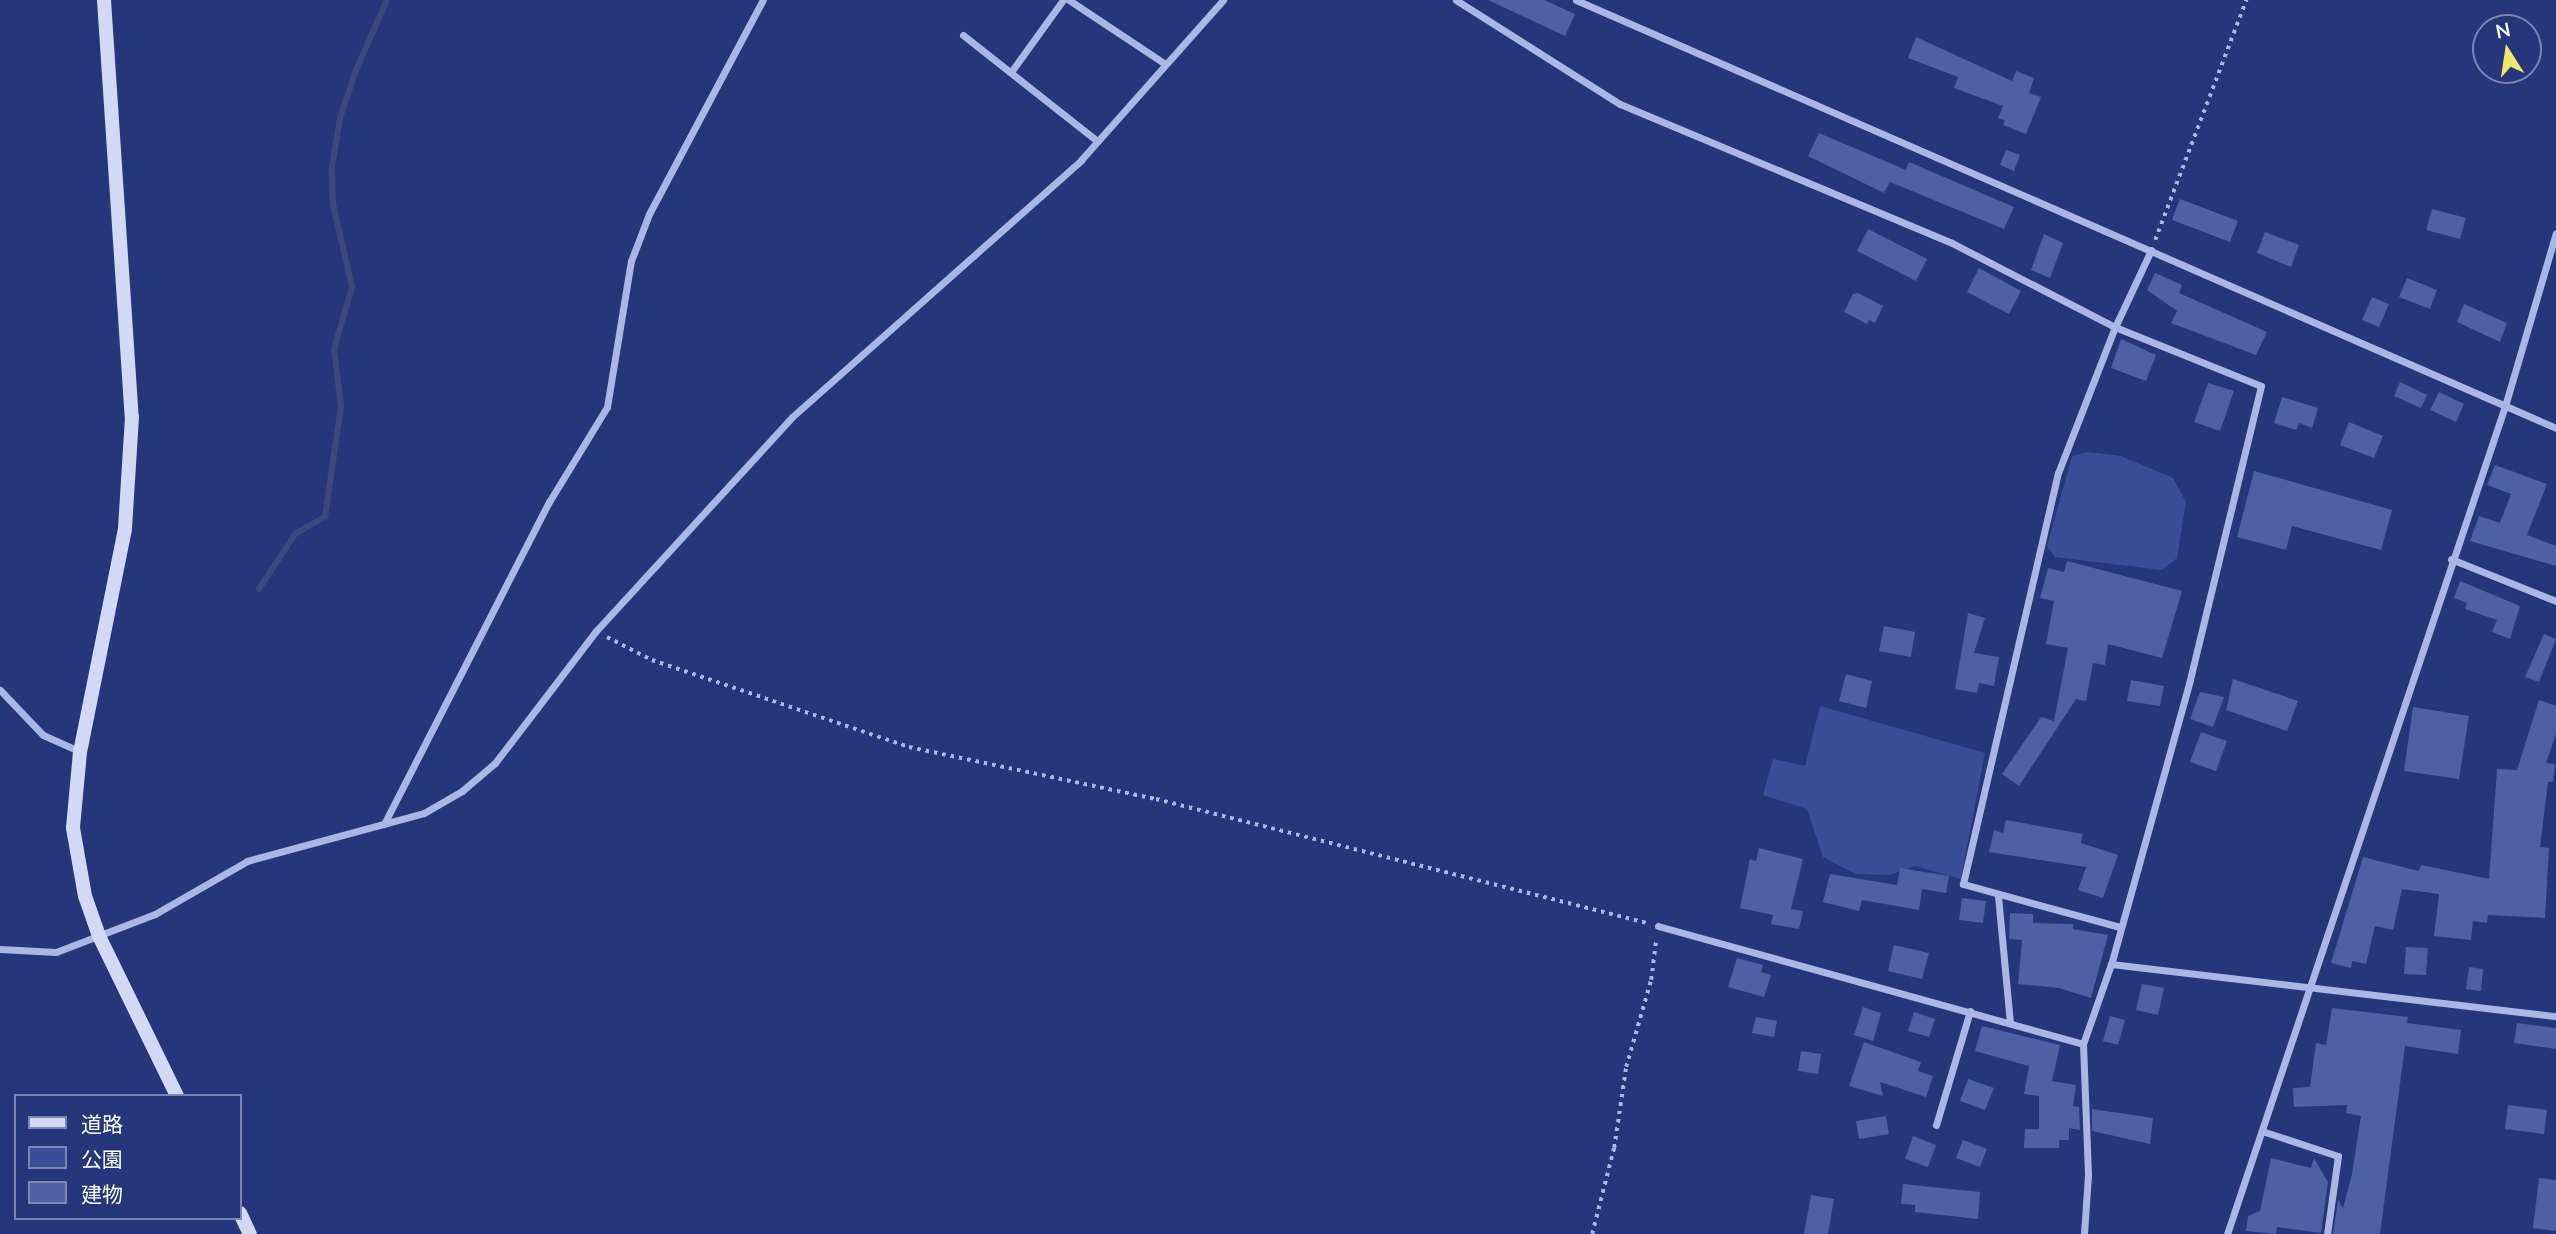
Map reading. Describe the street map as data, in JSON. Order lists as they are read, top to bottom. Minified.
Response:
{"legend":["道路","公園","建物"],"north":"top"}
